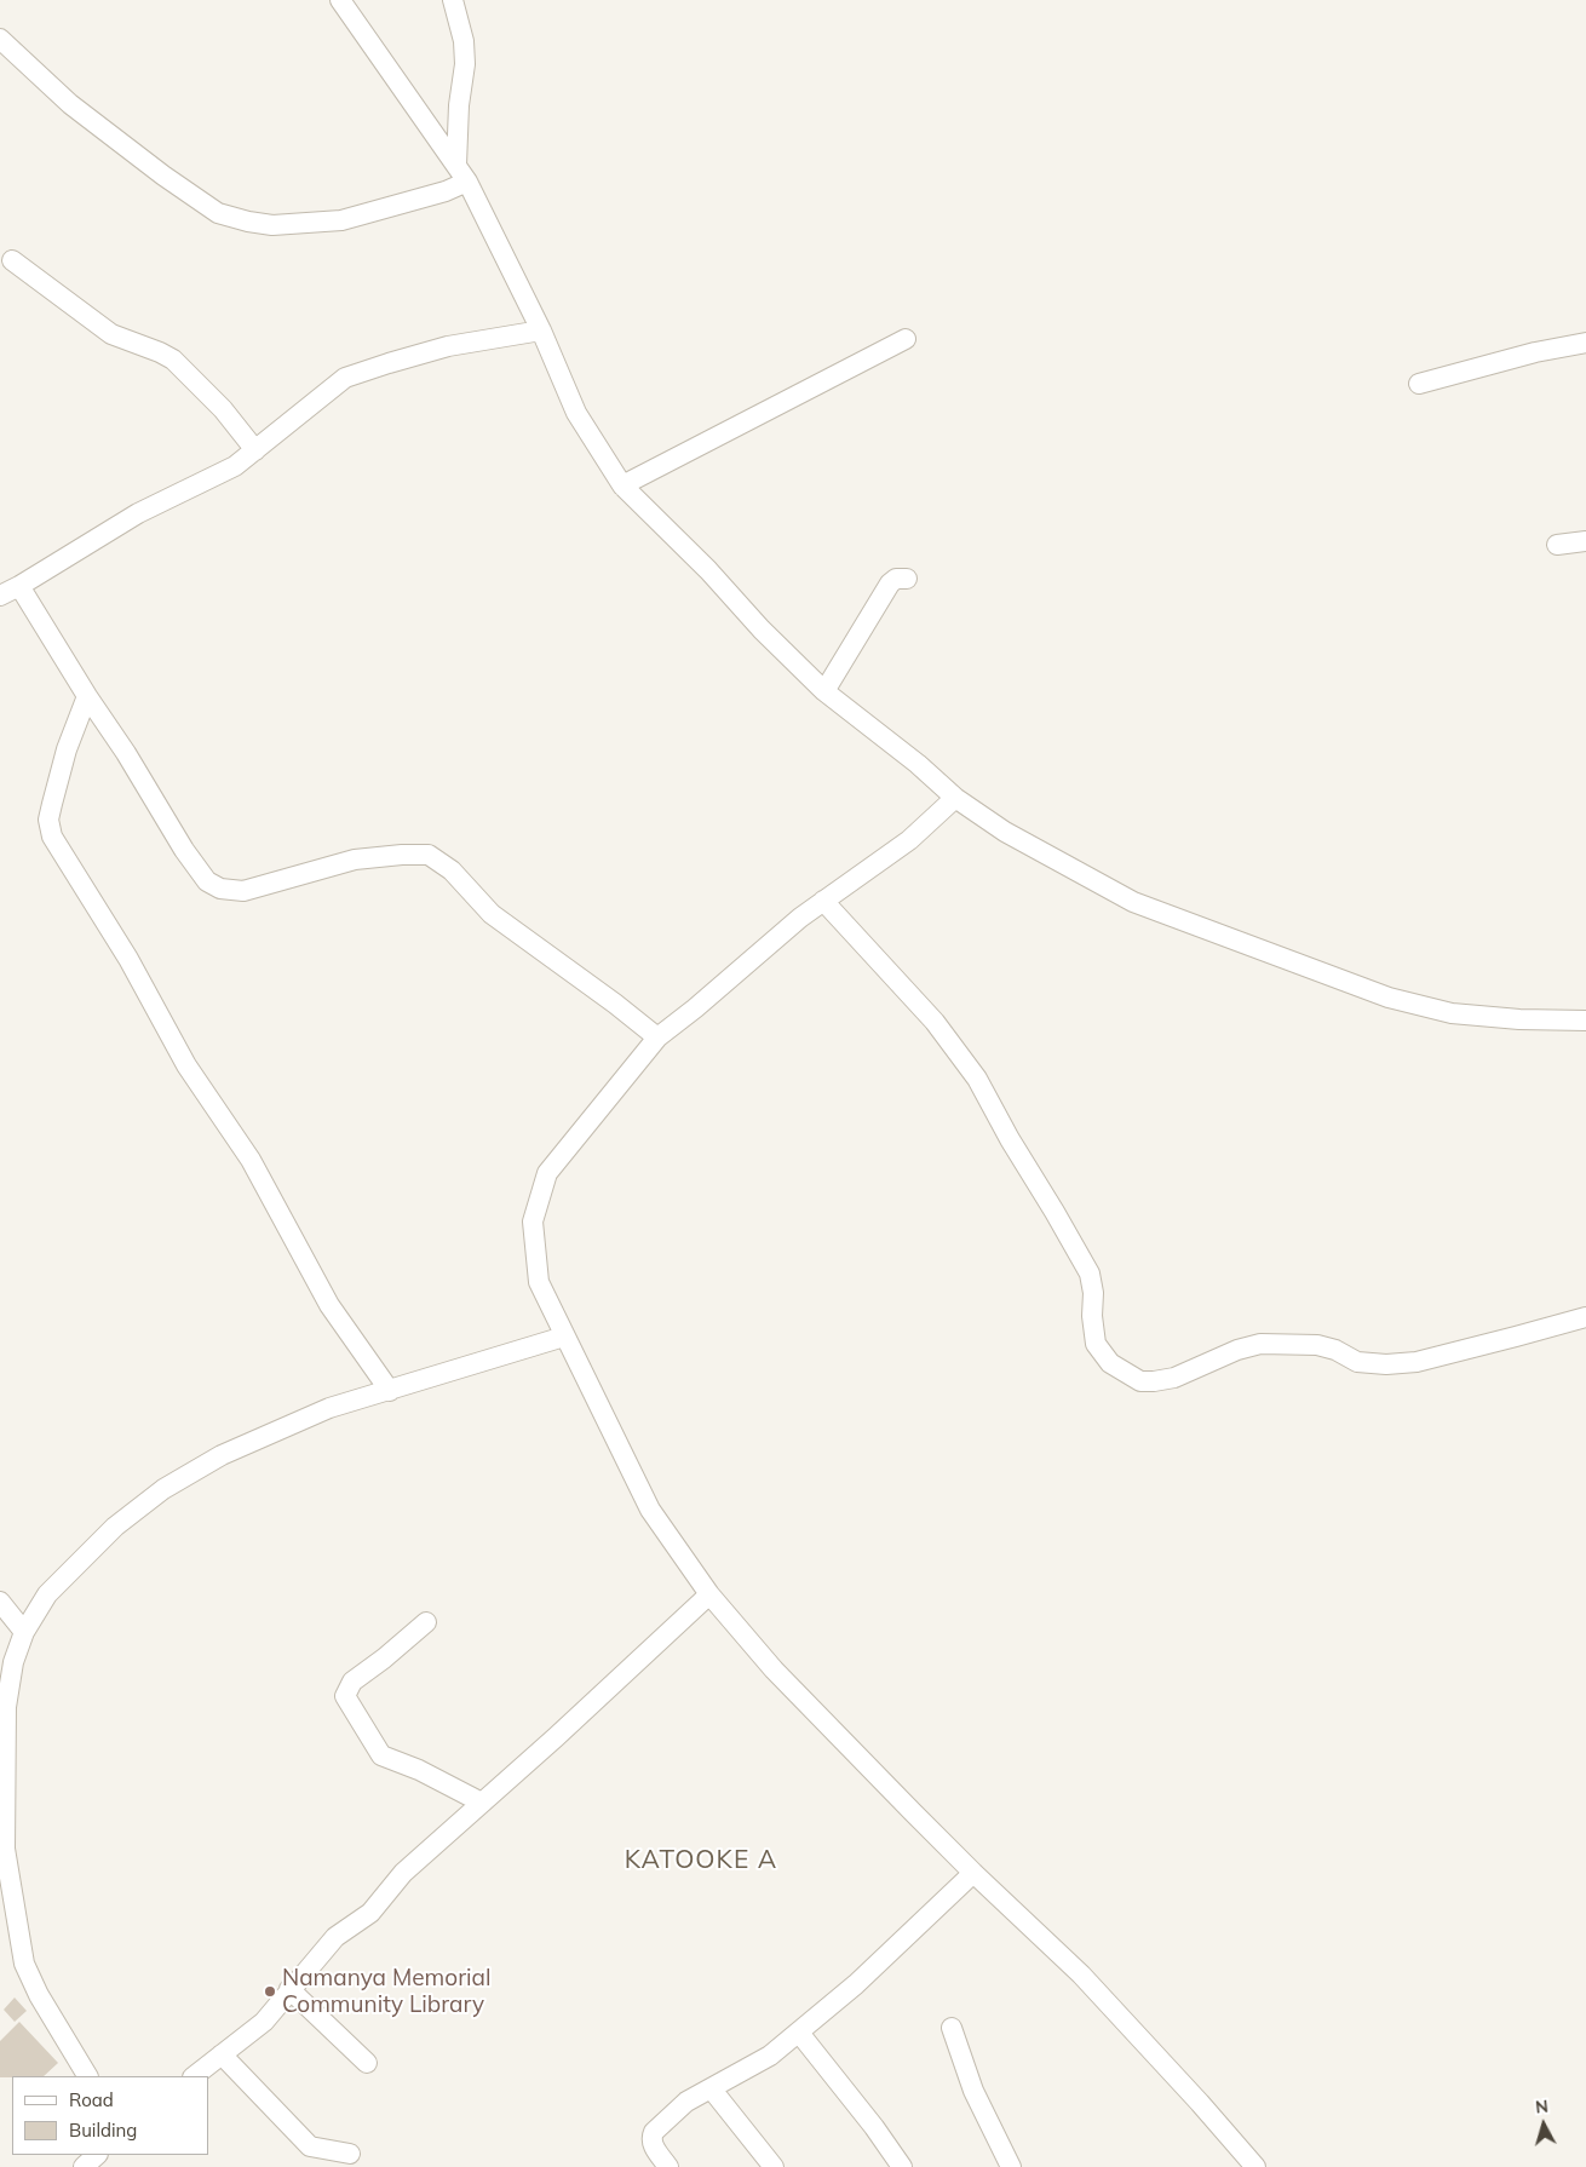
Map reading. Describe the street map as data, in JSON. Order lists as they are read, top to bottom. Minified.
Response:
{"districts":["KATOOKE A"],"places":["Namanya Memorial Community Library"],"legend":["Road","Building"],"north":"top"}
